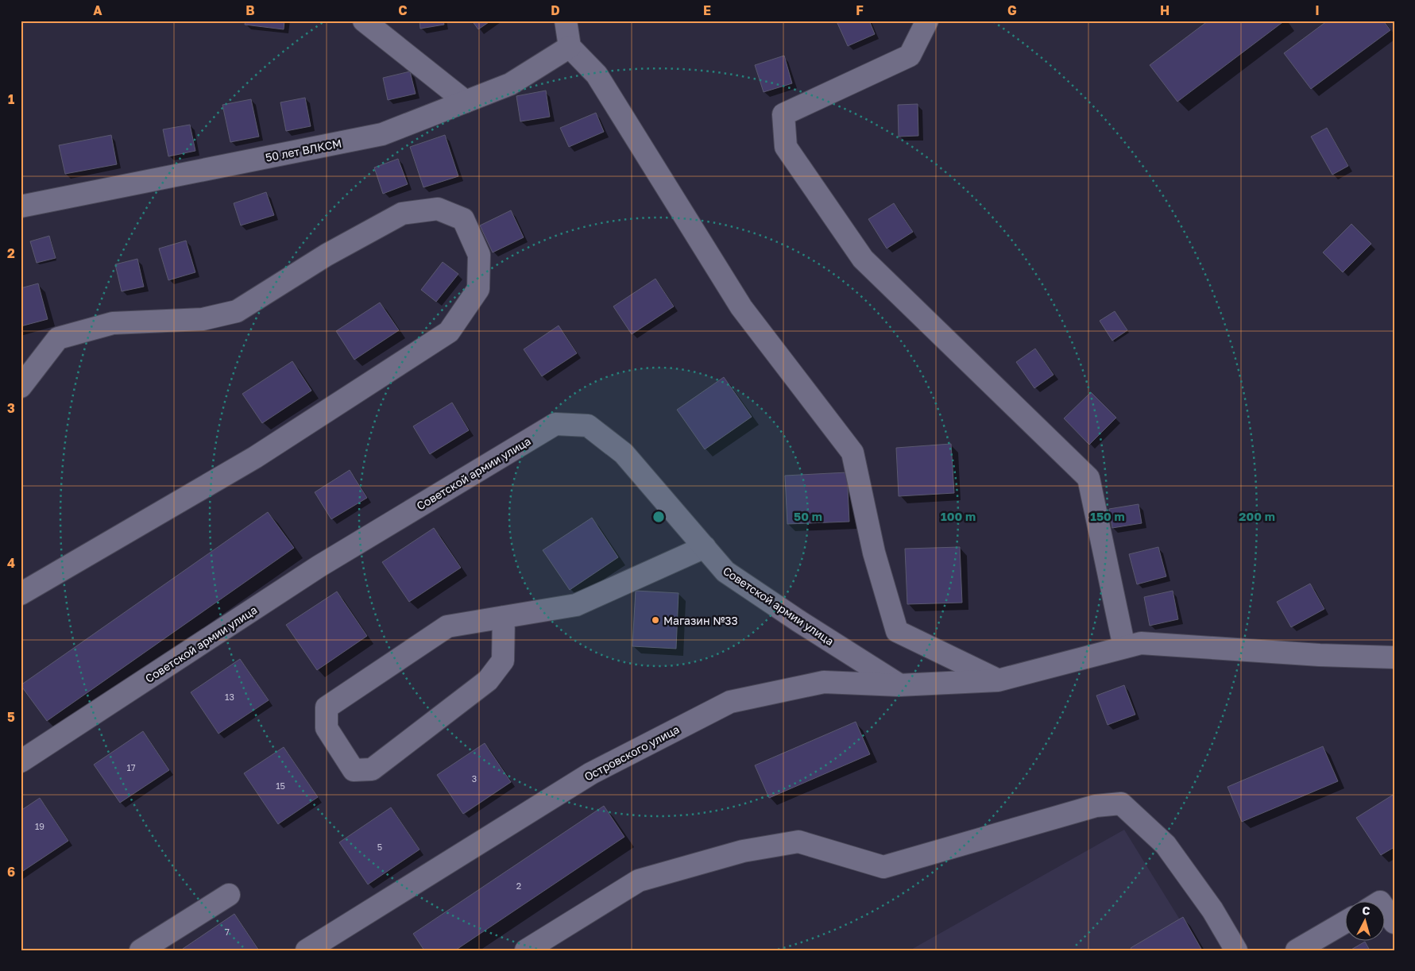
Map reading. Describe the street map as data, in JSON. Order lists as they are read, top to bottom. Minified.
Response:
{"streets":{"street":["50 лет ВЛКСМ","Советской армии улица","Островского улица"]},"crossings":[["Советской армии улица","Островского улица"]],"places":["Магазин №33"],"house_numbers":["13","17","3","15","19","5","2","7"],"north":"top","grid":{"columns":["A","B","C","D","E","F","G","H","I"],"rows":["1","2","3","4","5","6"]},"rings":["50 m","100 m","150 m","200 m"]}
